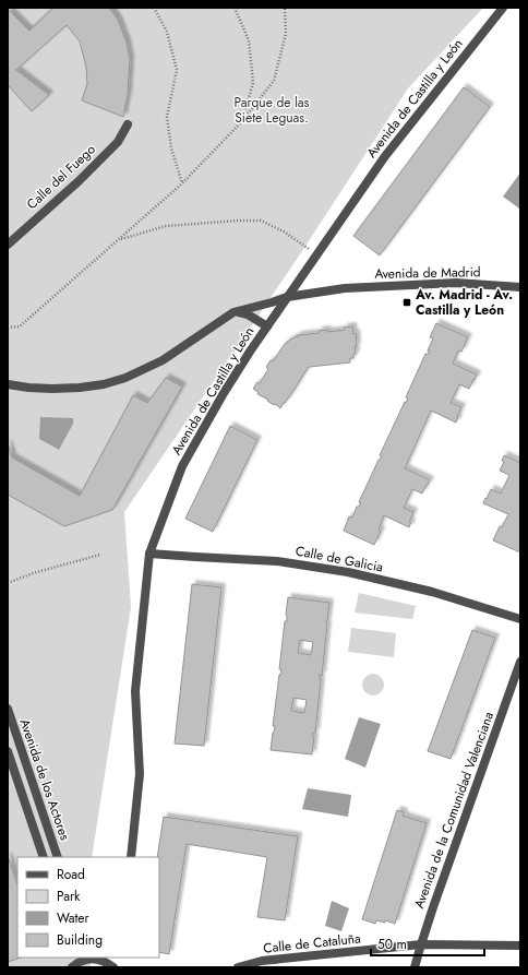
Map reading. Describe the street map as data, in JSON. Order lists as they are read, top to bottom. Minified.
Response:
{"streets":{"street":["Avenida de Castilla y León","Calle del Fuego","Avenida de Madrid","Calle de Galicia","Avenida de los Actores","Avenida de la Comunidad Valenciana","Calle de Cataluña"]},"crossings":[["Avenida de Castilla y León","Avenida de Madrid"],["Avenida de Castilla y León","Calle de Galicia"],["Avenida de la Comunidad Valenciana","Calle de Cataluña"]],"parks":["Parque de las Siete Leguas."],"places":{"transit":["Av. Madrid - Av. Castilla y León"]},"legend":["Road","Park","Water","Building"],"scale_bar":"50 m"}
